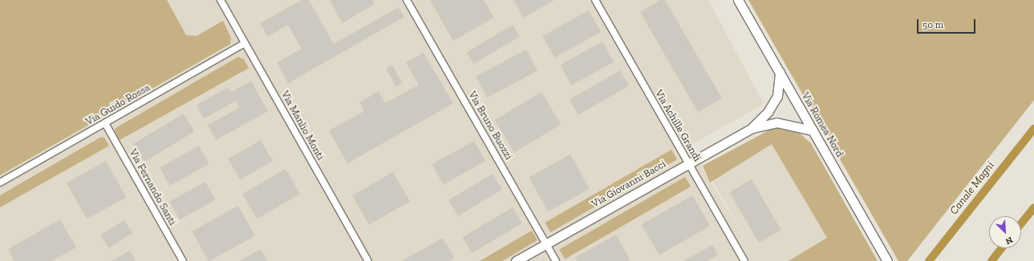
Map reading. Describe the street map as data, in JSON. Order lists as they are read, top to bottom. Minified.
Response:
{"streets":{"main road":["Via Romea Nord","Via Giovanni Bacci"],"street":["Via Guido Rossa","Via Manlio Monti","Via Bruno Buozzi","Via Achille Grandi","Via Fernando Santi"]},"crossings":[["Via Guido Rossa","Via Manlio Monti"],["Via Guido Rossa","Via Fernando Santi"],["Via Romea Nord","Via Giovanni Bacci"],["Via Bruno Buozzi","Via Giovanni Bacci"],["Via Achille Grandi","Via Giovanni Bacci"]],"water":["Canale Magni"],"scale_bar":"50 m","north":"bottom right"}
